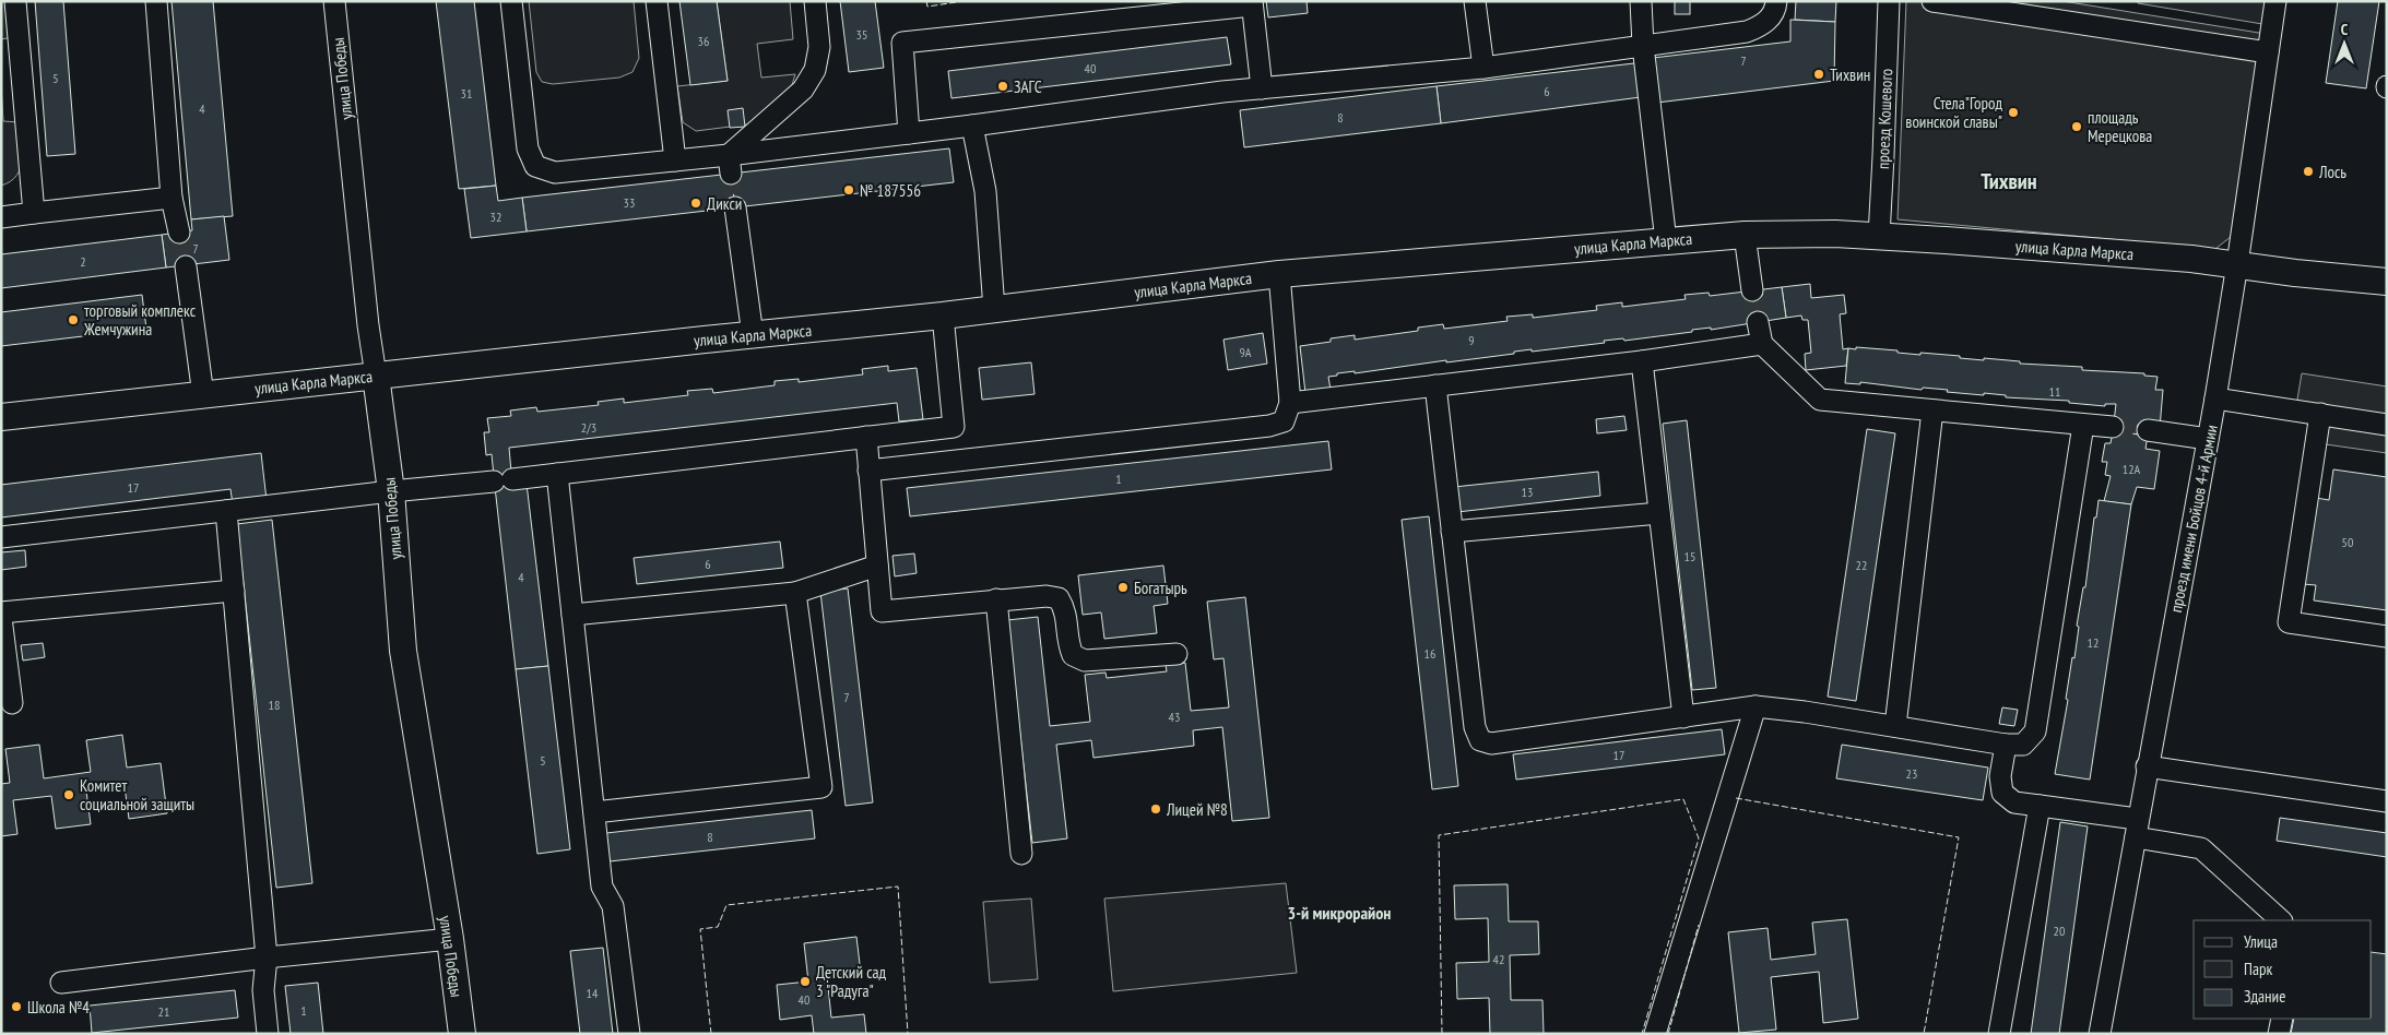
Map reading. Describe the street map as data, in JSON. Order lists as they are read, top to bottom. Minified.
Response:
{"streets":{"main road":["улица Победы","улица Карла Маркса"],"street":["проезд Кошевого","проезд имени Бойцов 4-й Армии"]},"crossings":[["улица Победы","улица Карла Маркса"],["проезд Кошевого","улица Карла Маркса"],["улица Карла Маркса","проезд имени Бойцов 4-й Армии"]],"districts":["Тихвин","3-й микрорайон"],"places":["Тихвин","ЗАГС","Стела\"Город воинской славы\"","площадь Мерецкова","Лось","№ 187556","Дикси","торговый комплекс Жемчужина","Богатырь","Комитет социальной защиты","Лицей №8","Детский сад 3 \"Радуга\"","Школа №4"],"house_numbers":["35","36","7","40","5","6","31","4","8","33","32","7","2","9","9А","11","2/3","12А","1","17","13","50","15","6","22","4","12","16","7","18","43","17","5","23","8","20","42","14","40","1","21"],"legend":["Улица","Парк","Здание"],"north":"top"}
